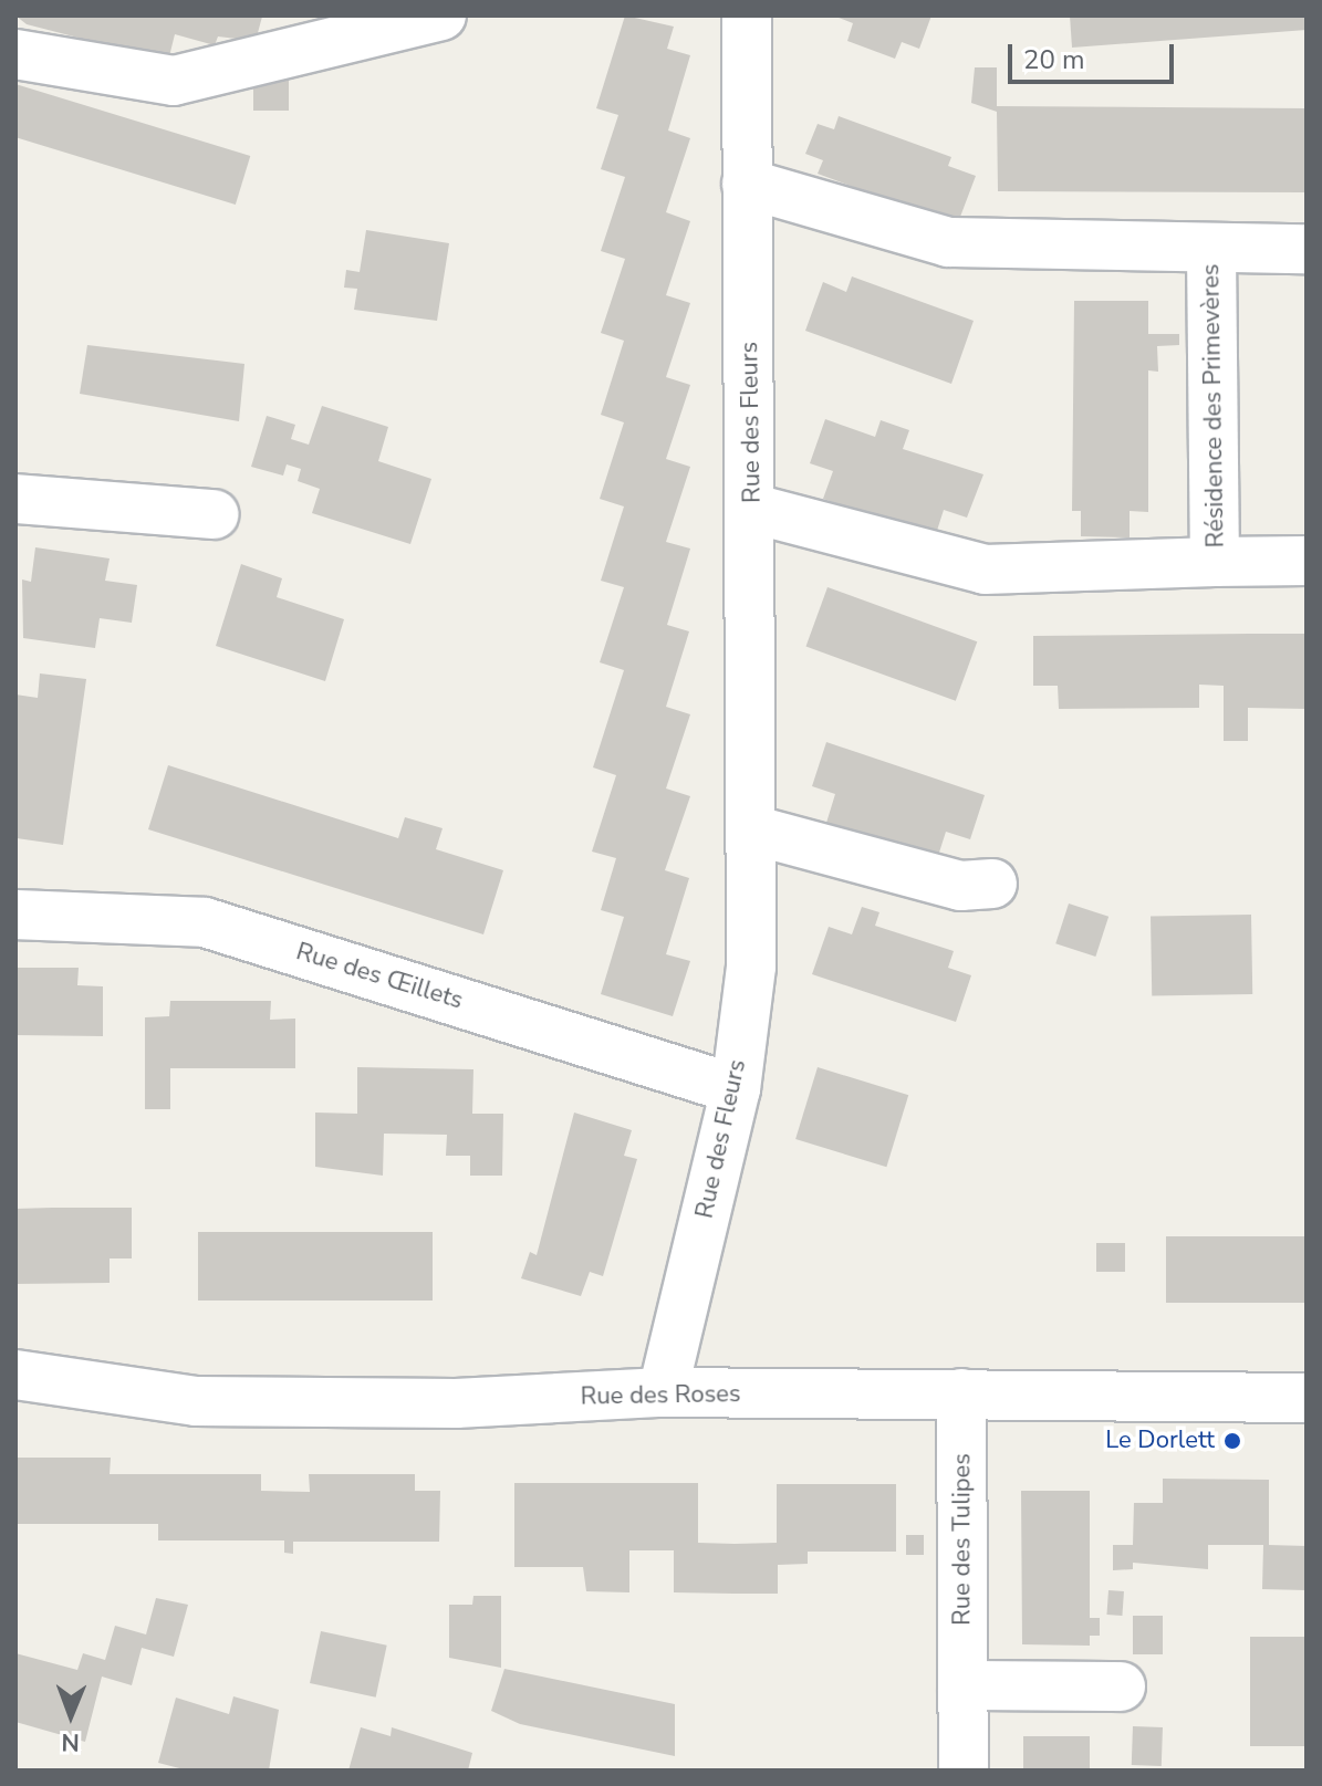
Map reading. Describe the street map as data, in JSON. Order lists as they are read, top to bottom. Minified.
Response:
{"streets":{"street":["Résidence des Primevères","Rue des Fleurs","Rue des Œillets","Rue des Roses","Rue des Tulipes"]},"crossings":[["Résidence des Primevères","Rue des Fleurs"],["Rue des Fleurs","Rue des Œillets"],["Rue des Fleurs","Rue des Roses"],["Rue des Roses","Rue des Tulipes"]],"places":["Le Dorlett"],"scale_bar":"20 m","north":"bottom"}
